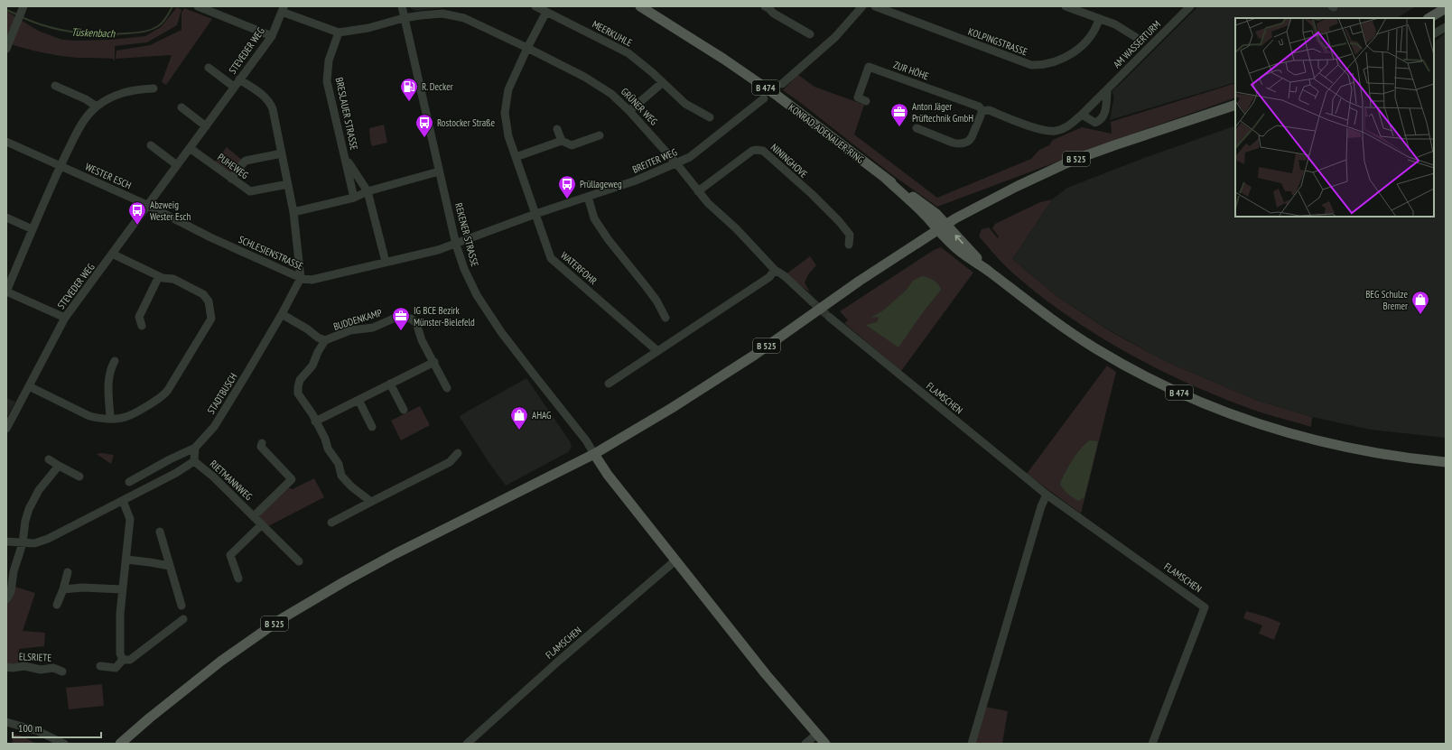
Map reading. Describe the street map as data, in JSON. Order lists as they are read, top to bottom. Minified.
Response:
{"streets":{"main road":["B 474","KONRAD-ADENAUER-RING","B 525"],"street":["MEERKUHLE","KOLPINGSTRASSE","AM WASSERTURM","STEVEDER WEG","ZUR HÖHE","GRÜNER WEG","BRESLAUER STRASSE","BREITER WEG","NININGHOVE","PUHEWEG","WESTER ESCH","REKENER STRASSE","SCHLESIENSTRASSE","WATERFOHR","BUDDENKAMP","STADTBUSCH","FLAMSCHEN","RIETMANNWEG","ELSRIETE"]},"crossings":[["AM WASSERTURM","ZUR HÖHE"],["STEVEDER WEG","PUHEWEG"],["STEVEDER WEG","WESTER ESCH"],["STEVEDER WEG","SCHLESIENSTRASSE"],["B 474","KONRAD-ADENAUER-RING"],["B 474","B 525"],["GRÜNER WEG","BRESLAUER STRASSE"],["GRÜNER WEG","BREITER WEG"],["GRÜNER WEG","NININGHOVE"],["GRÜNER WEG","REKENER STRASSE"],["GRÜNER WEG","WATERFOHR"],["BRESLAUER STRASSE","SCHLESIENSTRASSE"],["KONRAD-ADENAUER-RING","B 525"],["B 525","REKENER STRASSE"],["BREITER WEG","REKENER STRASSE"],["BREITER WEG","SCHLESIENSTRASSE"],["BREITER WEG","WATERFOHR"],["WESTER ESCH","SCHLESIENSTRASSE"],["REKENER STRASSE","SCHLESIENSTRASSE"],["SCHLESIENSTRASSE","STADTBUSCH"],["BUDDENKAMP","STADTBUSCH"]],"water":["Tüskenbach"],"places":{"fuel station":["R. Decker"],"office":["Anton Jäger Prüftechnik GmbH","IG BCE Bezirk Münster-Bielefeld"],"bus stop":["Rostocker Straße","Prüllageweg","Abzweig Wester Esch"],"shop":["BEG Schulze Bremer","AHAG"]},"scale_bar":"100 m"}
